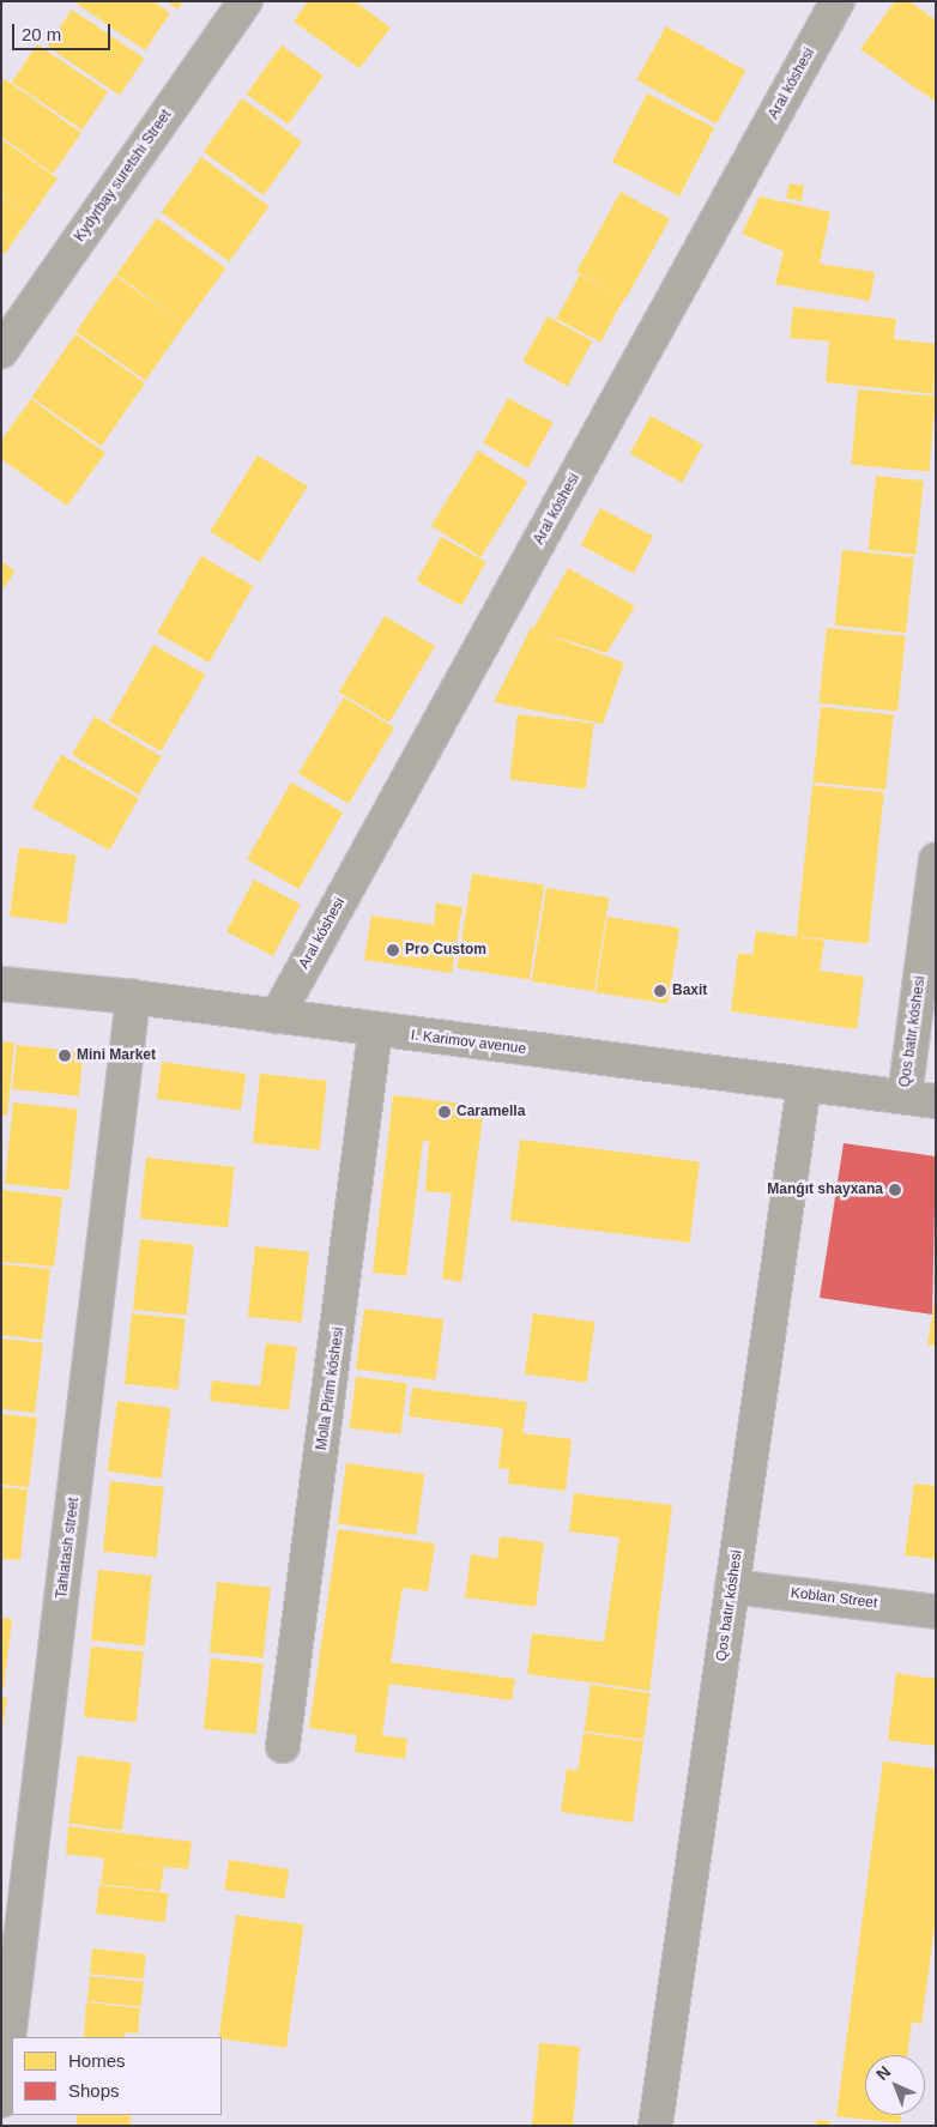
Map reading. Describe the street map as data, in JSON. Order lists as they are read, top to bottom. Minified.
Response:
{"streets":{"street":["Aral kóshesi","Kydyrbay suretshi Street","Qos batır kóshesi","I. Karimov avenue","Molla Pirim kóshesi","Tahiatash street","Koblan Street"]},"crossings":[["Aral kóshesi","I. Karimov avenue"],["Qos batır kóshesi","I. Karimov avenue"],["Qos batır kóshesi","Koblan Street"],["I. Karimov avenue","Molla Pirim kóshesi"],["I. Karimov avenue","Tahiatash street"]],"places":["Pro Custom","Baxit","Mini Market","Caramella","Manǵıt shayxana"],"legend":["Homes","Shops"],"scale_bar":"20 m","north":"top left"}
